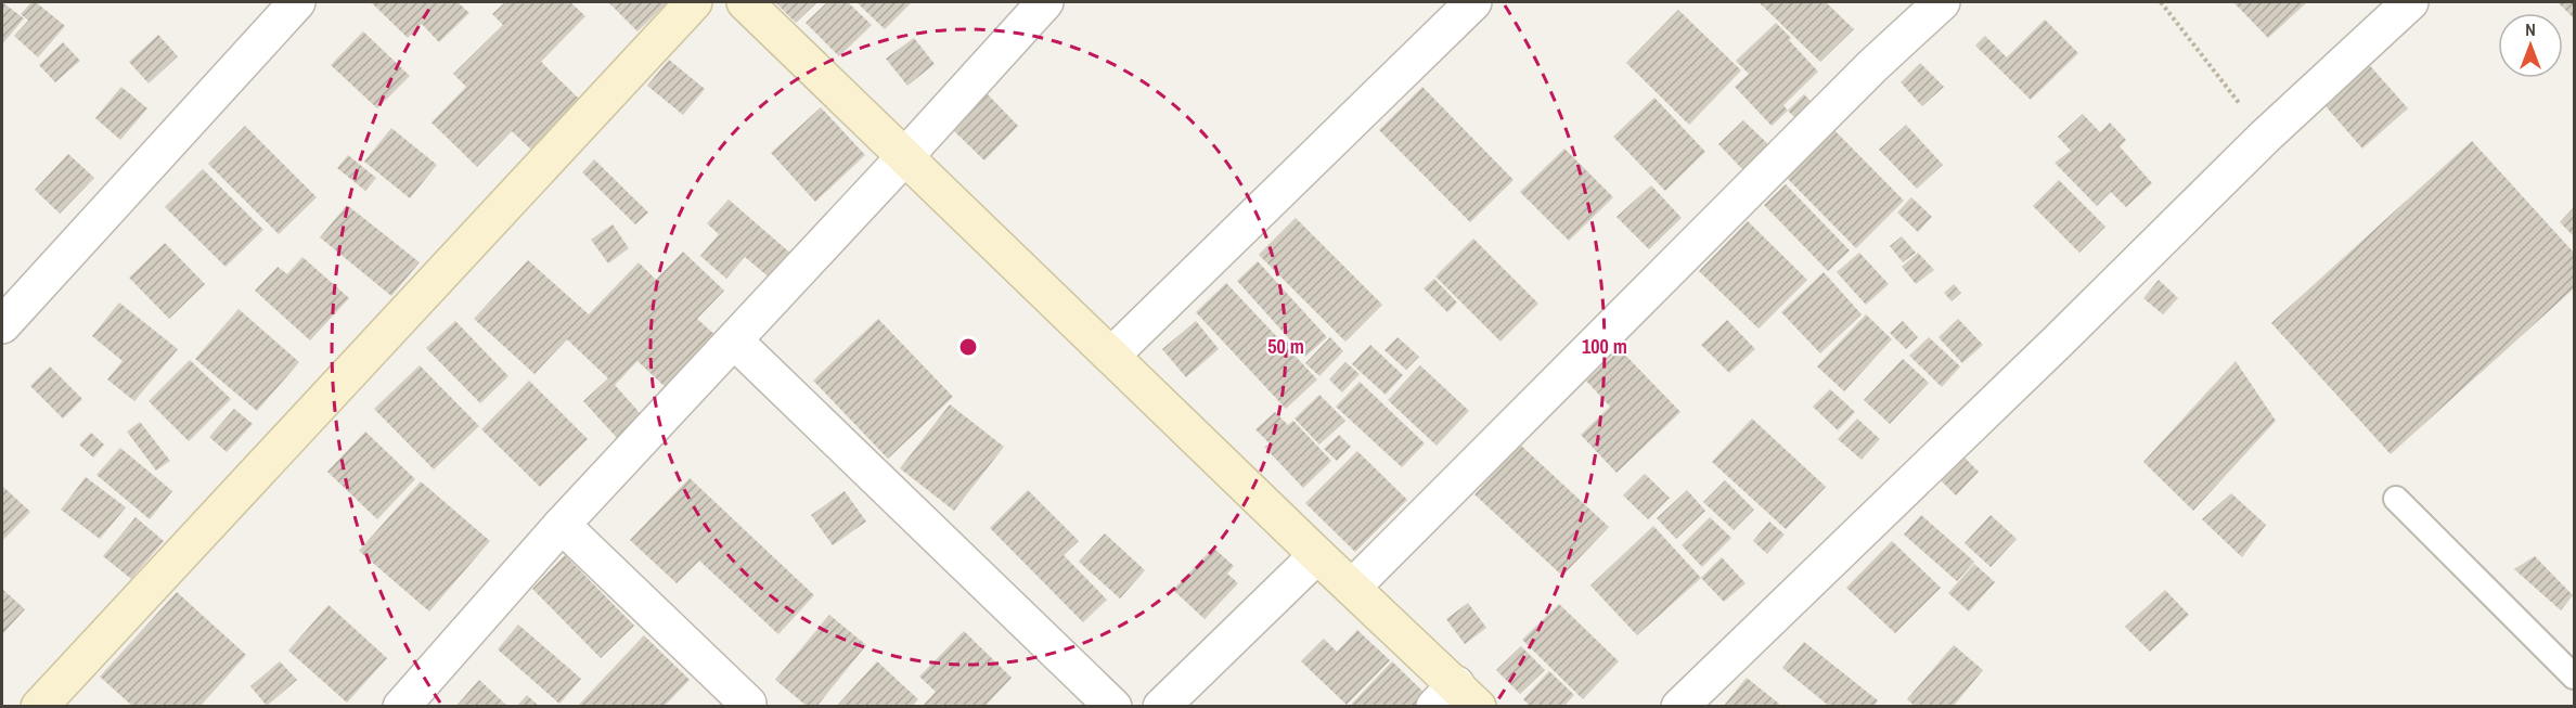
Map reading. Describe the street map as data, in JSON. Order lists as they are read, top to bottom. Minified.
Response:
{"north":"top","rings":["50 m","100 m"]}
